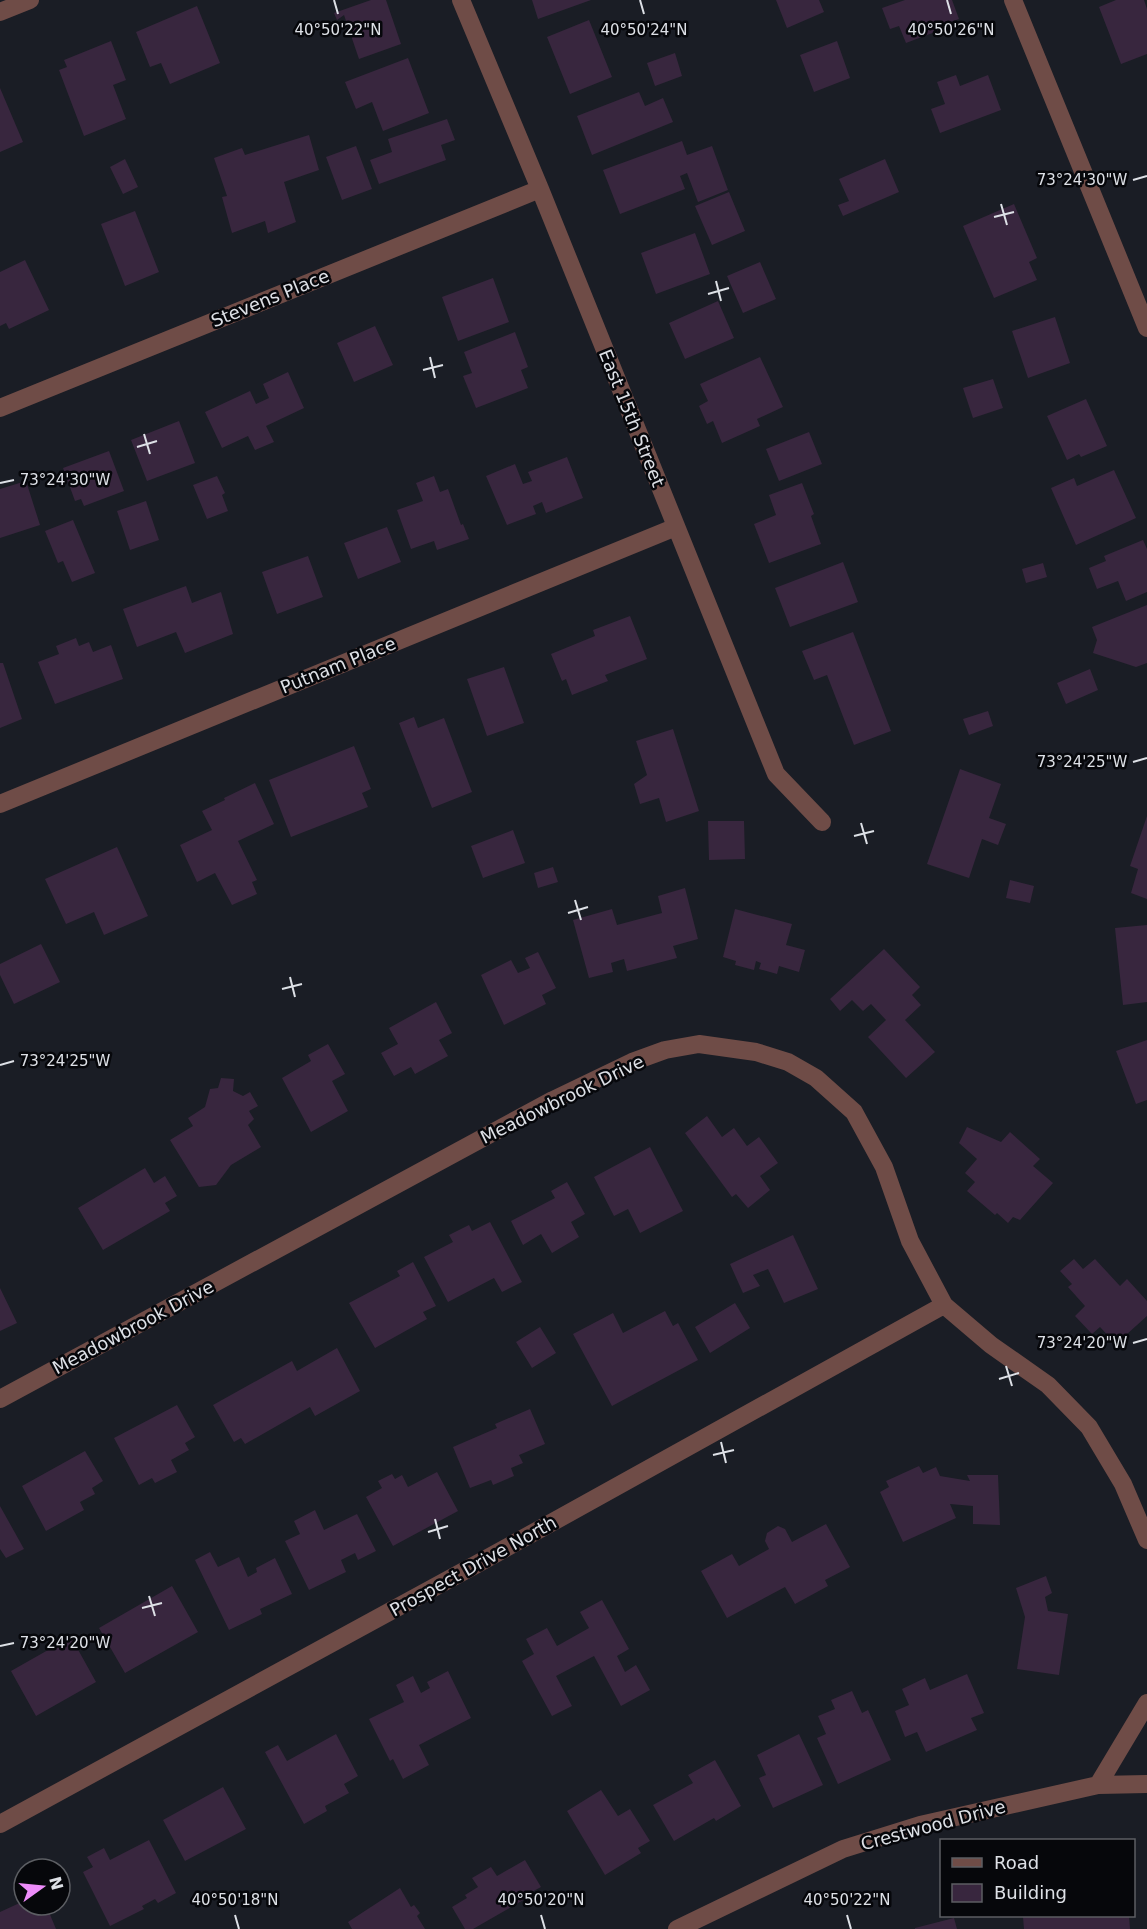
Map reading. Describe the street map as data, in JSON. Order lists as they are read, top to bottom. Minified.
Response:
{"streets":{"street":["Stevens Place","East 15th Street","Putnam Place","Meadowbrook Drive","Prospect Drive North","Crestwood Drive"]},"crossings":[["Stevens Place","East 15th Street"],["East 15th Street","Putnam Place"],["Meadowbrook Drive","Prospect Drive North"]],"legend":["Road","Building"],"north":"right","coordinates":["40°50'22\"N","40°50'24\"N","40°50'26\"N","73°24'30\"W","73°24'25\"W","73°24'20\"W","40°50'18\"N","40°50'20\"N"]}
